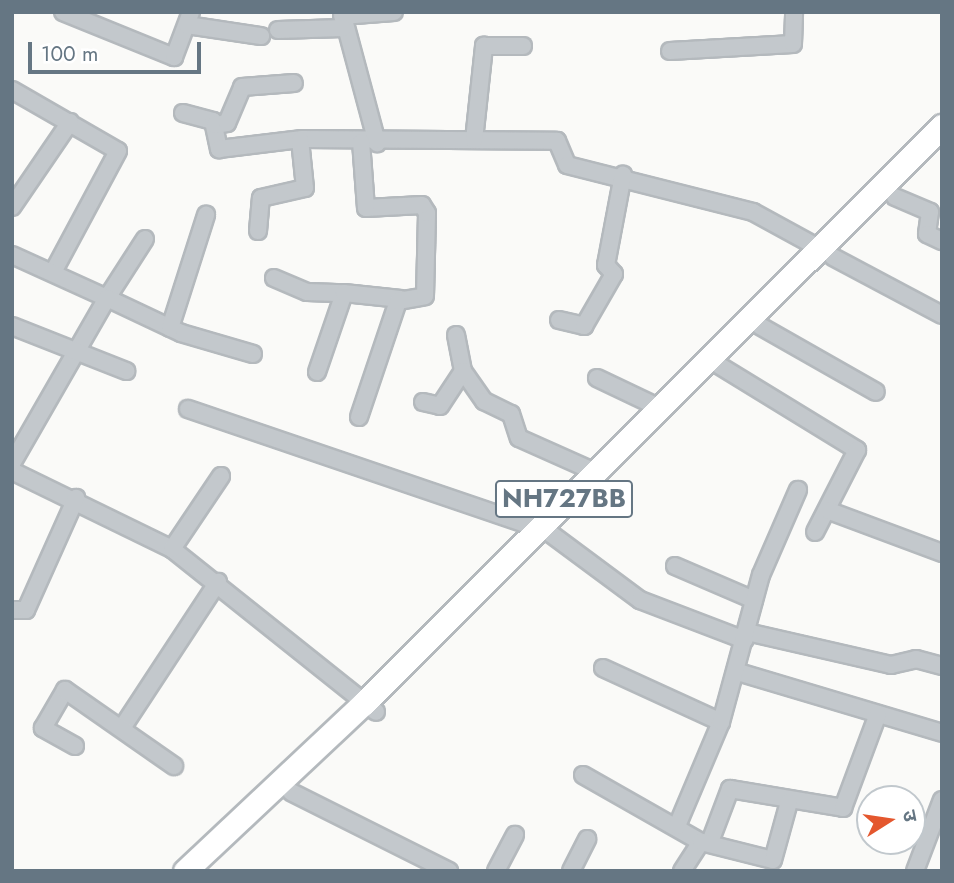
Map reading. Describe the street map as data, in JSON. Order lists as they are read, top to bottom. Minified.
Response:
{"streets":{"highway":["NH727BB"]},"scale_bar":"100 m","north":"right"}
